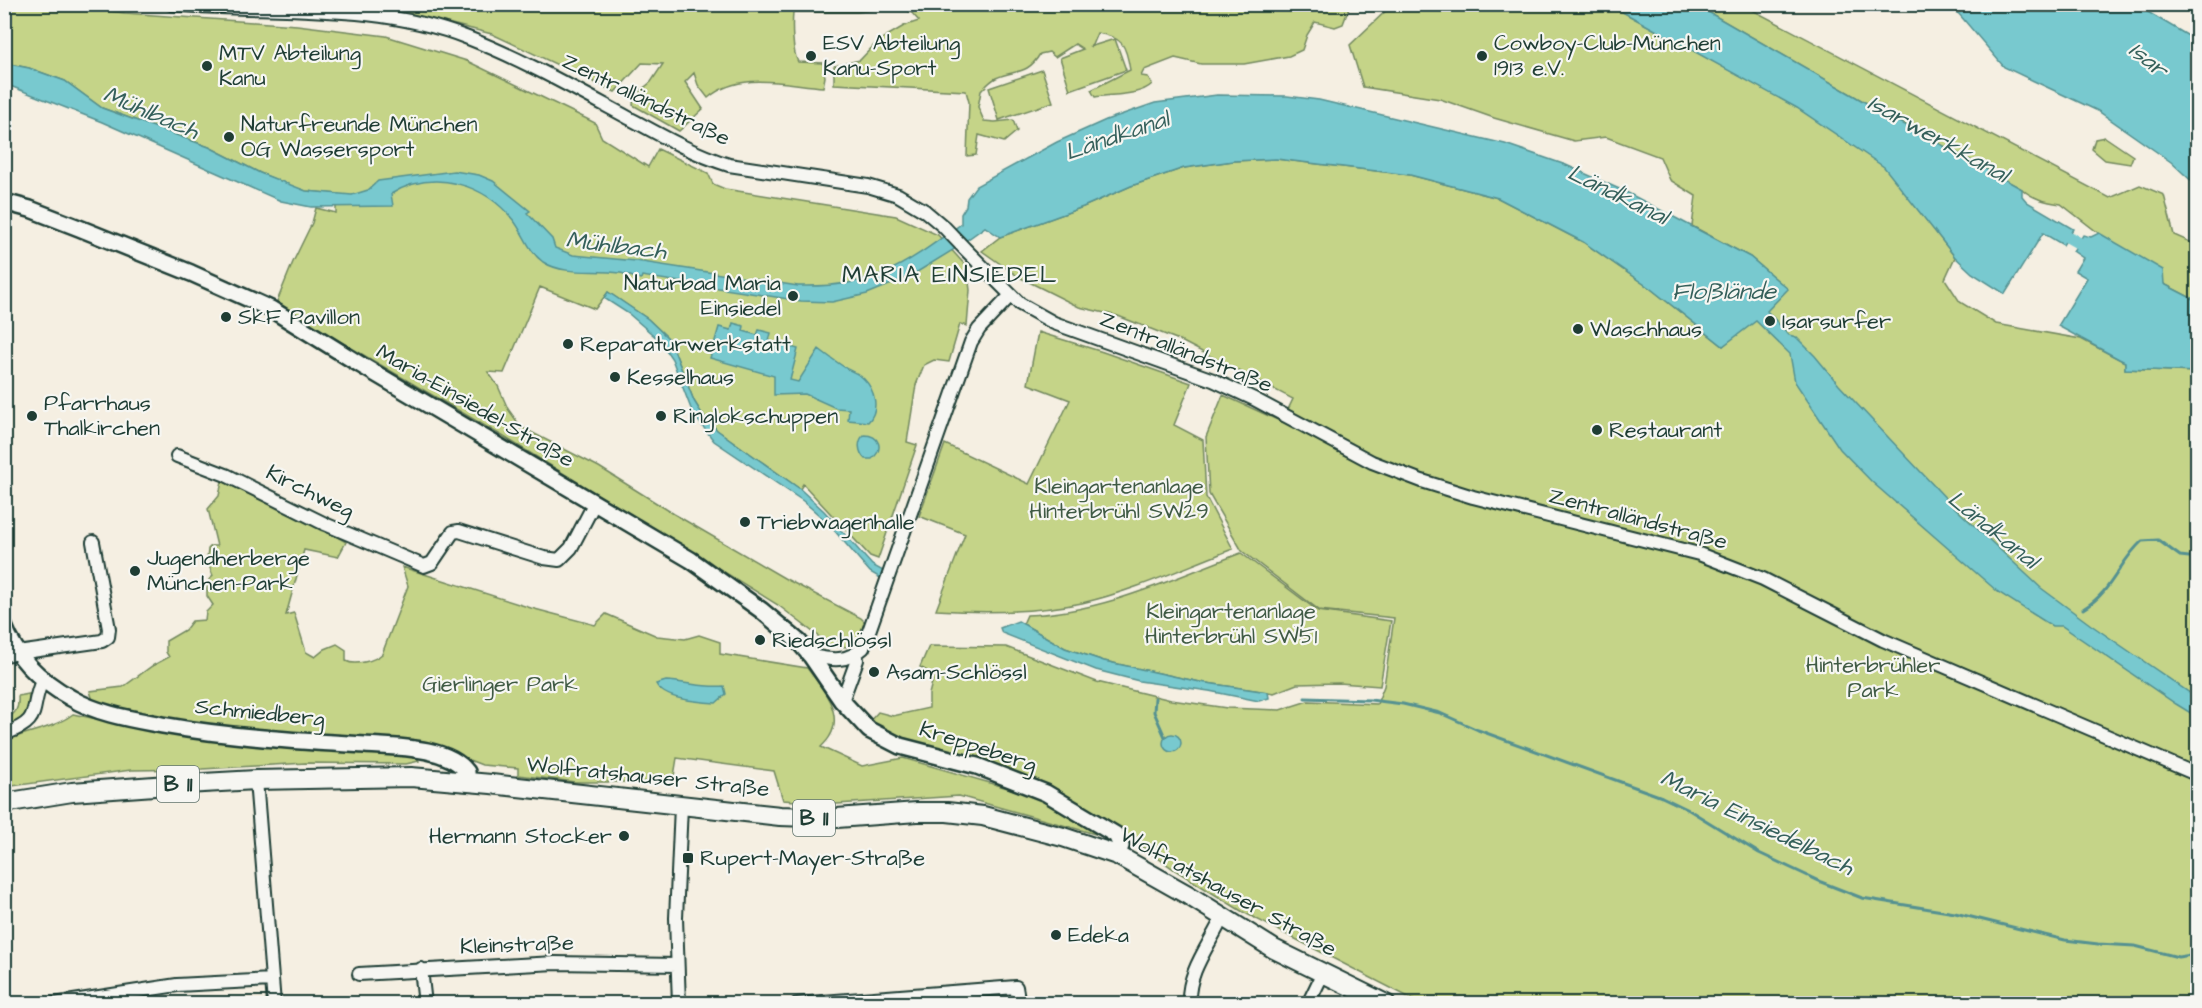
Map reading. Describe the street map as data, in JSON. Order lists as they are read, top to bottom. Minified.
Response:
{"streets":{"main road":["Wolfratshauser Straße","B 11"],"street":["Zentralländstraße","Maria-Einsiedel-Straße","Kirchweg","Schmiedberg","Kreppeberg","Kleinstraße"]},"crossings":[["Maria-Einsiedel-Straße","Kirchweg"],["Maria-Einsiedel-Straße","Kreppeberg"],["Schmiedberg","Wolfratshauser Straße"],["Kreppeberg","Wolfratshauser Straße"]],"districts":["MARIA EINSIEDEL"],"water":["Isar","Mühlbach","Ländkanal","Isarwerkkanal","Floßlände","Maria Einsiedelbach"],"parks":["Kleingartenanlage Hinterbrühl SW29","Kleingartenanlage Hinterbrühl SW51","Hinterbrühler Park","Gierlinger Park"],"places":{"other":["ESV Abteilung Kanu-Sport","Cowboy-Club-München 1913 e.V.","MTV Abteilung Kanu","Naturfreunde München OG Wassersport","Naturbad Maria Einsiedel","SkF Pavillon","Isarsurfer","Waschhaus","Reparaturwerkstatt","Kesselhaus","Pfarrhaus Thalkirchen","Ringlokschuppen","Restaurant","Triebwagenhalle","Jugendherberge München-Park","Riedschlössl","Asam-Schlössl","Hermann Stocker","Edeka"],"transit":["Rupert-Mayer-Straße"]}}
